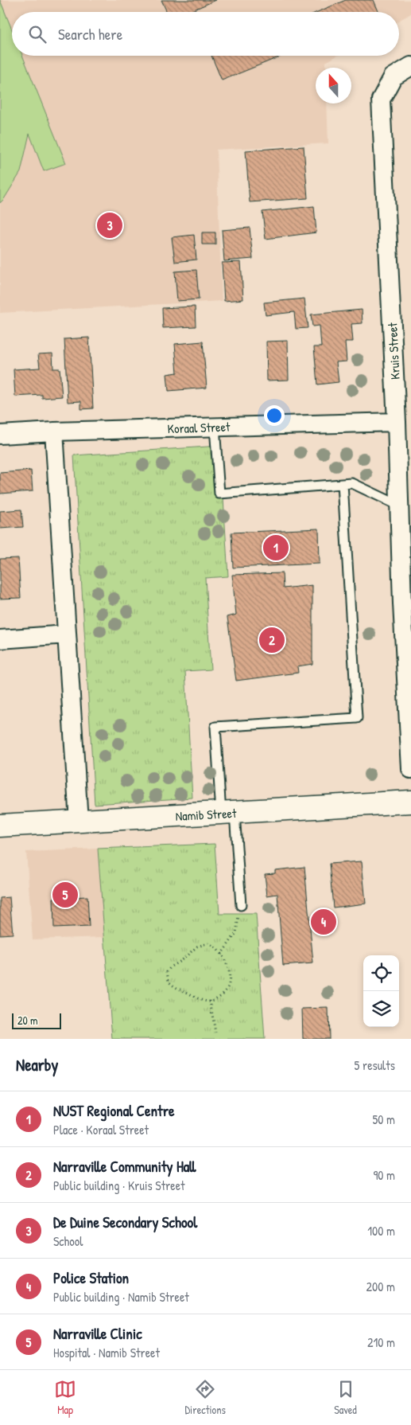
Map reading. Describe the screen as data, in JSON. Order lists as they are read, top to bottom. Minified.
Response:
{"streets":{"street":["Kruis Street","Koraal Street","Namib Street"]},"crossings":[["Kruis Street","Koraal Street"]],"scale_bar":"20 m","north":"top","page":{"search":"Search here","pins":["3","1","2","5","4"],"scale":"20 m","heading":["Nearby","5 results"],"list":[{"mark":"1","name":"NUST Regional Centre","note":"Place · Koraal Street","value":"50 m"},{"mark":"2","name":"Narraville Community Hall","note":"Public building · Kruis Street","value":"90 m"},{"mark":"3","name":"De Duine Secondary School","note":"School","value":"100 m"},{"mark":"4","name":"Police Station","note":"Public building · Namib Street","value":"200 m"},{"mark":"5","name":"Narraville Clinic","note":"Hospital · Namib Street","value":"210 m"}],"nav":["Map","Directions","Saved"]}}
